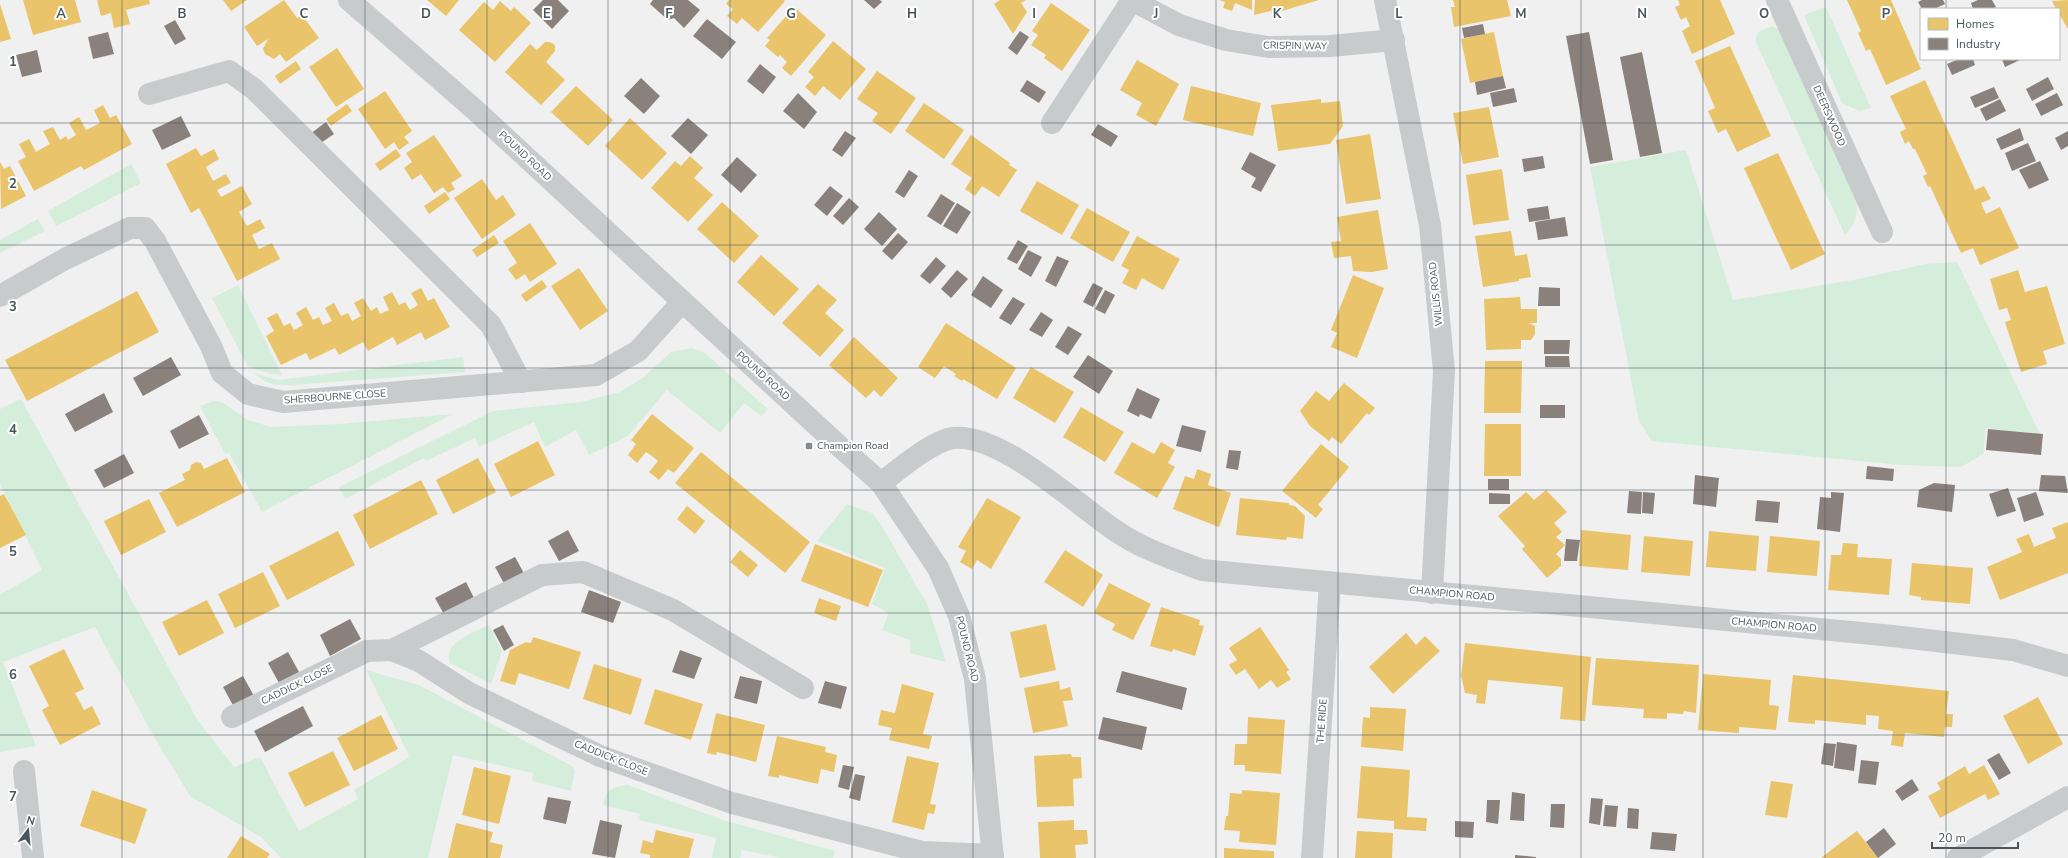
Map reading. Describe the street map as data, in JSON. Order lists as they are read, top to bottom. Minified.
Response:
{"streets":{"street":["CRISPIN WAY","DEERSWOOD","POUND ROAD","WILLIS ROAD","SHERBOURNE CLOSE","CHAMPION ROAD","CADDICK CLOSE","THE RIDE"]},"crossings":[["CRISPIN WAY","WILLIS ROAD"],["POUND ROAD","SHERBOURNE CLOSE"],["POUND ROAD","CHAMPION ROAD"],["POUND ROAD","CADDICK CLOSE"],["WILLIS ROAD","CHAMPION ROAD"],["CHAMPION ROAD","THE RIDE"]],"places":{"transit":["Champion Road"]},"legend":["Homes","Industry"],"scale_bar":"20 m","north":"top","grid":{"columns":["A","B","C","D","E","F","G","H","I","J","K","L","M","N","O","P"],"rows":["1","2","3","4","5","6","7"]}}
